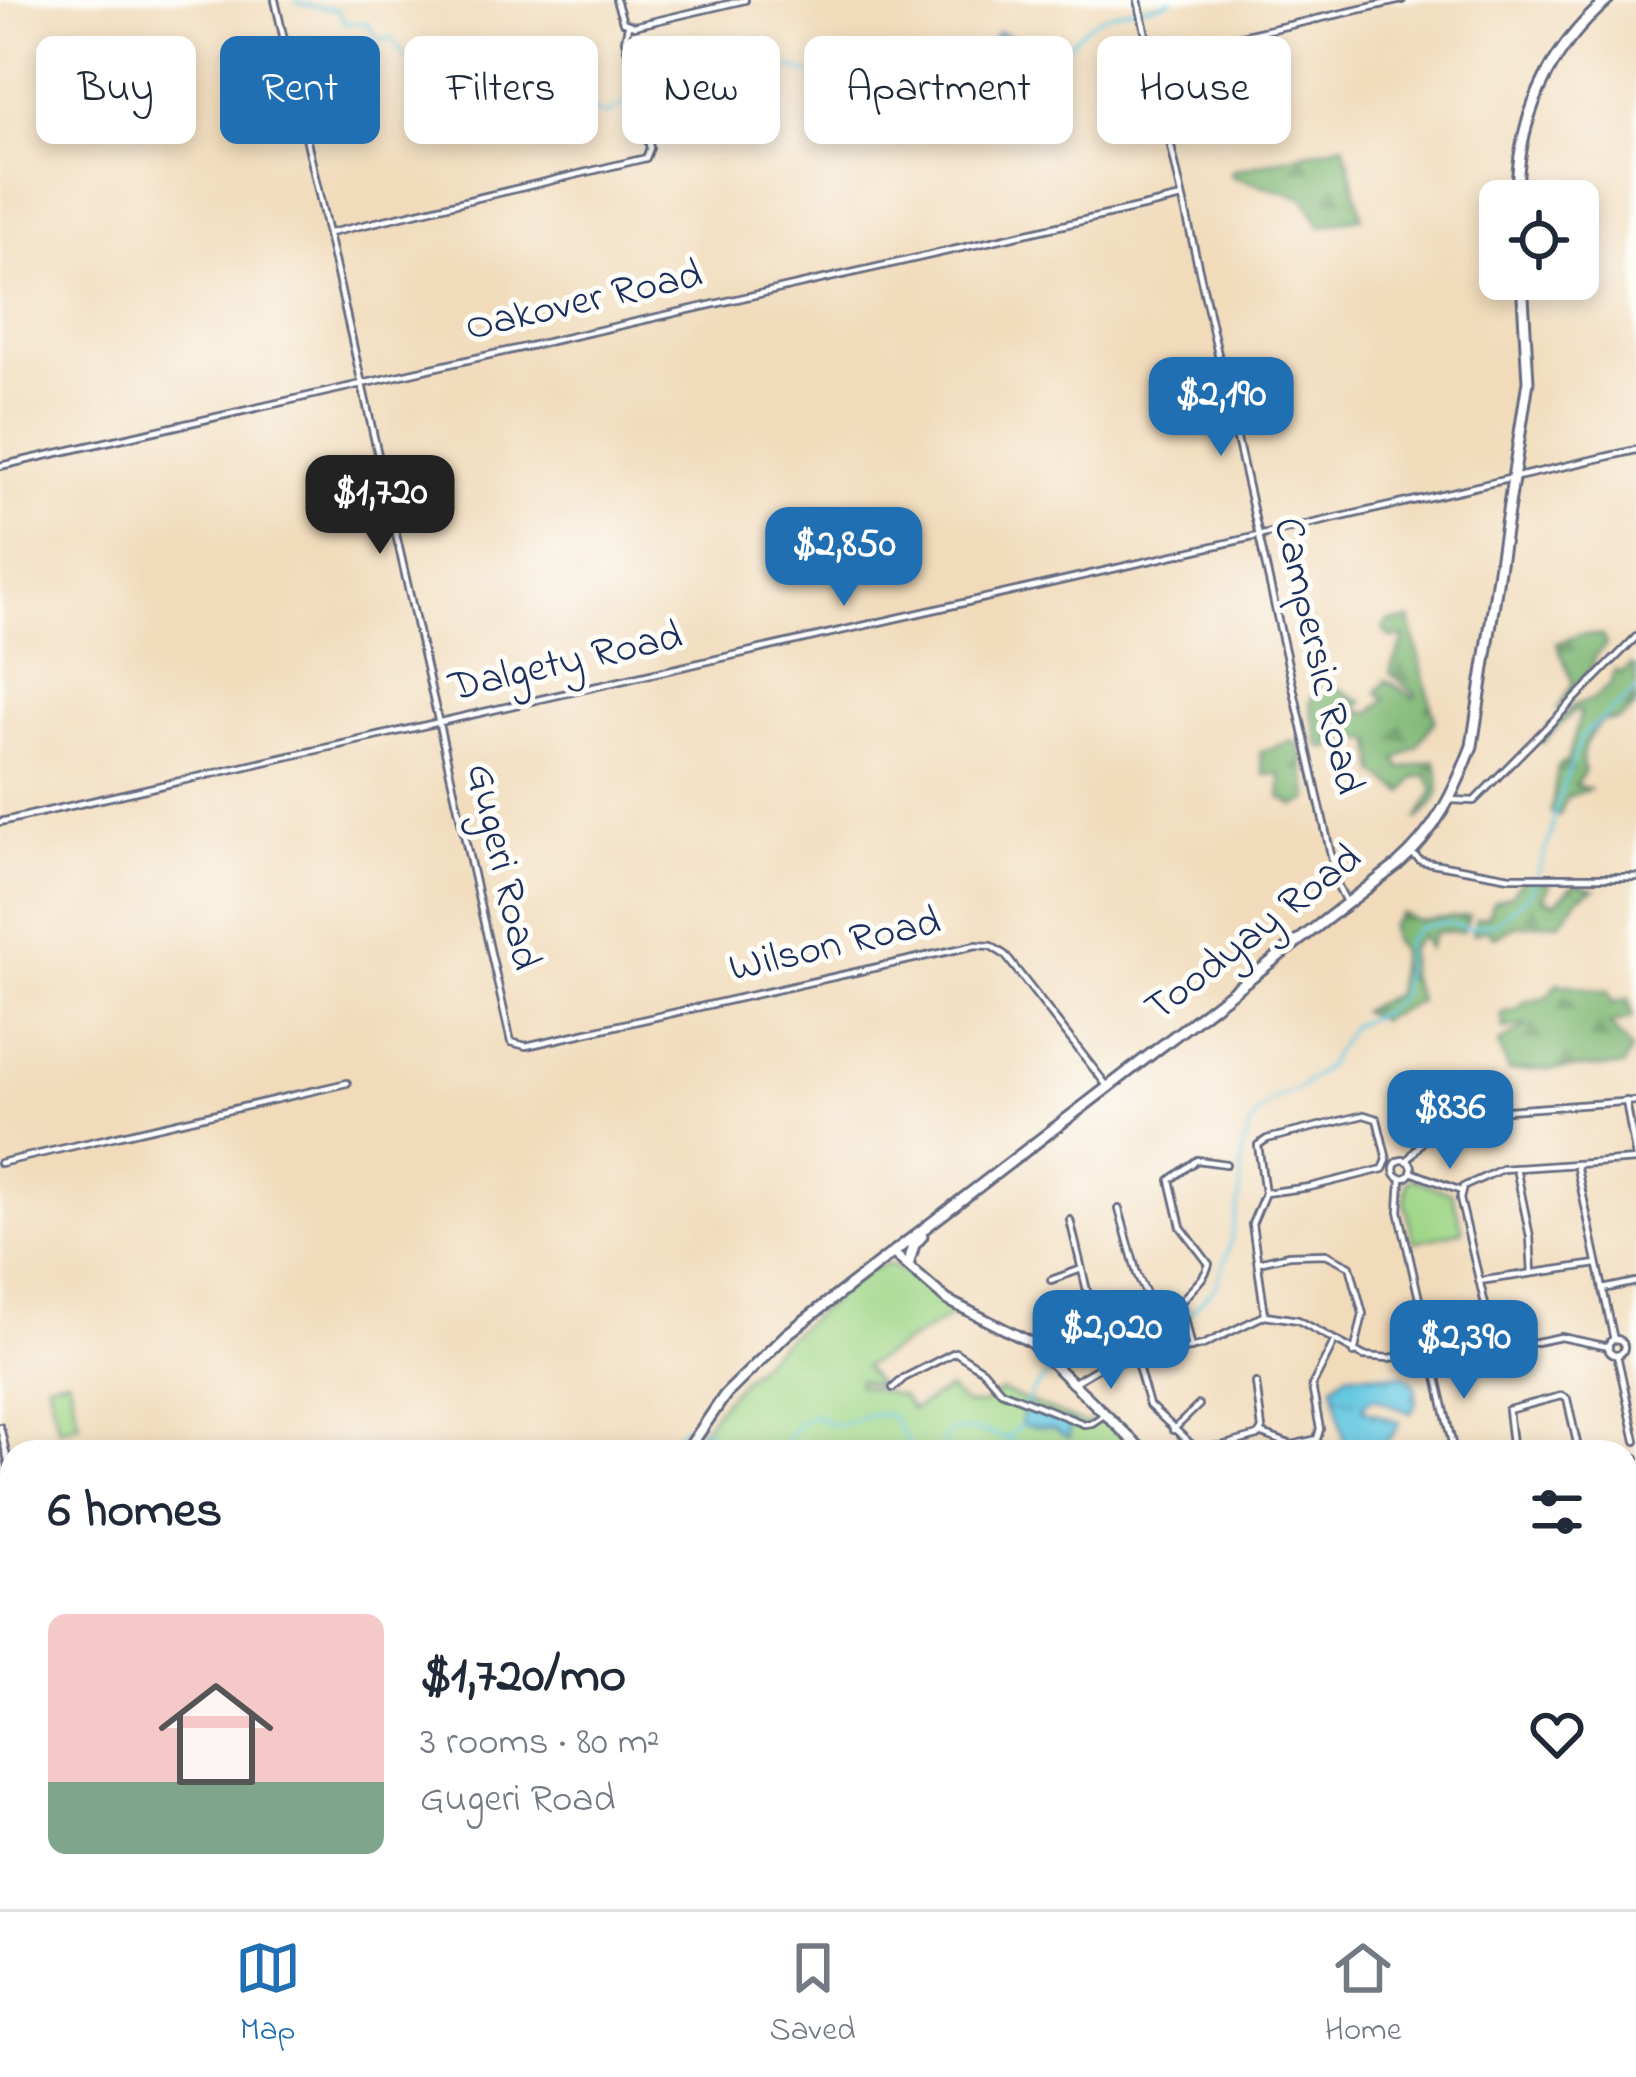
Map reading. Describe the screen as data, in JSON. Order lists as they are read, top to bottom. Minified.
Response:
{"streets":{"main road":["Toodyay Road"],"street":["Oakover Road","Campersic Road","Dalgety Road","Gugeri Road","Wilson Road"]},"crossings":[["Oakover Road","Campersic Road"],["Oakover Road","Gugeri Road"],["Campersic Road","Dalgety Road"],["Campersic Road","Toodyay Road"],["Dalgety Road","Gugeri Road"],["Dalgety Road","Toodyay Road"],["Gugeri Road","Wilson Road"],["Toodyay Road","Wilson Road"]],"page":{"chip":["Buy","Rent","Filters","New","Apartment","House"],"price":["$2,190","$1,720","$2,850","$836","$2,020","$2,390"],"heading":"6 homes","list":[{"name":"$1,720/mo","note":"3 rooms · 80 m² · Gugeri Road"}],"tabs":["Map","Saved","Home"]}}
